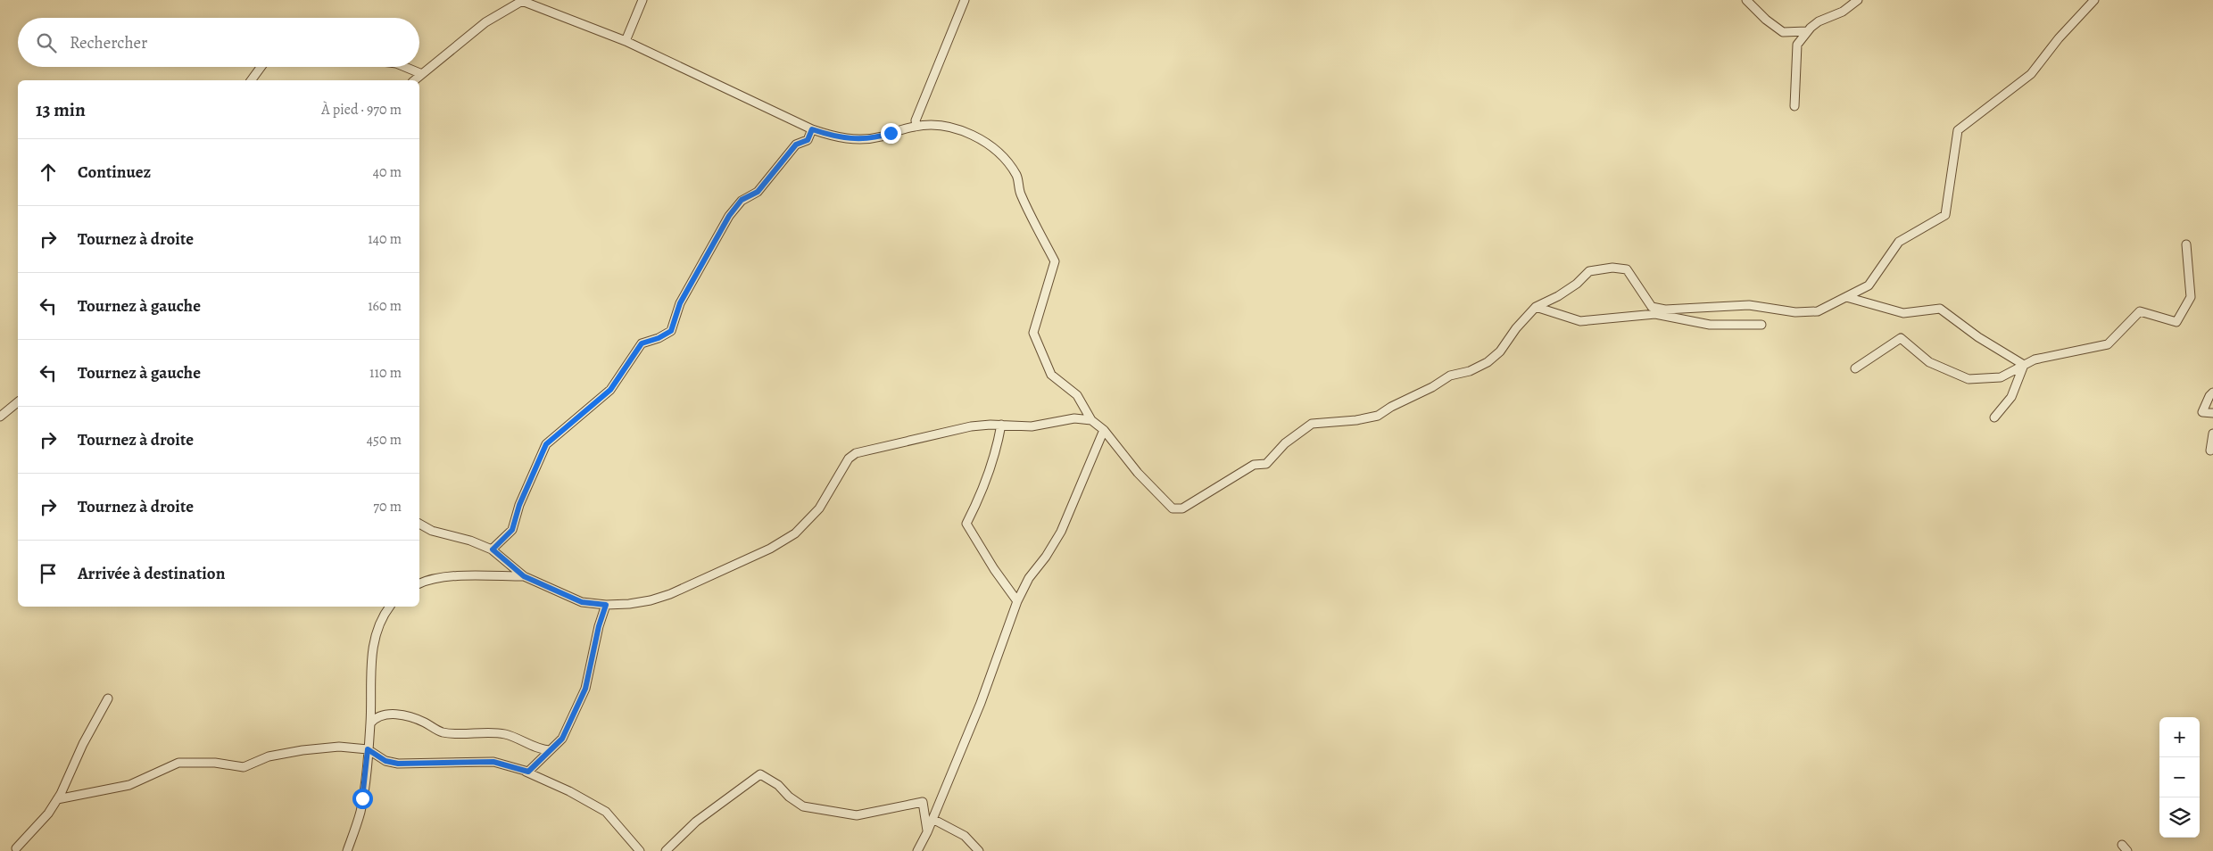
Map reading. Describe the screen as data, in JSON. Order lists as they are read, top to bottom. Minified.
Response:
{"page":{"search":"Rechercher","heading":["13 min","À pied · 970 m"],"list":[["Continuez","40 m"],["Tournez à droite","140 m"],["Tournez à gauche","160 m"],["Tournez à gauche","110 m"],["Tournez à droite","450 m"],["Tournez à droite","70 m"],"Arrivée à destination"],"map_buttons":["+","−"]}}
